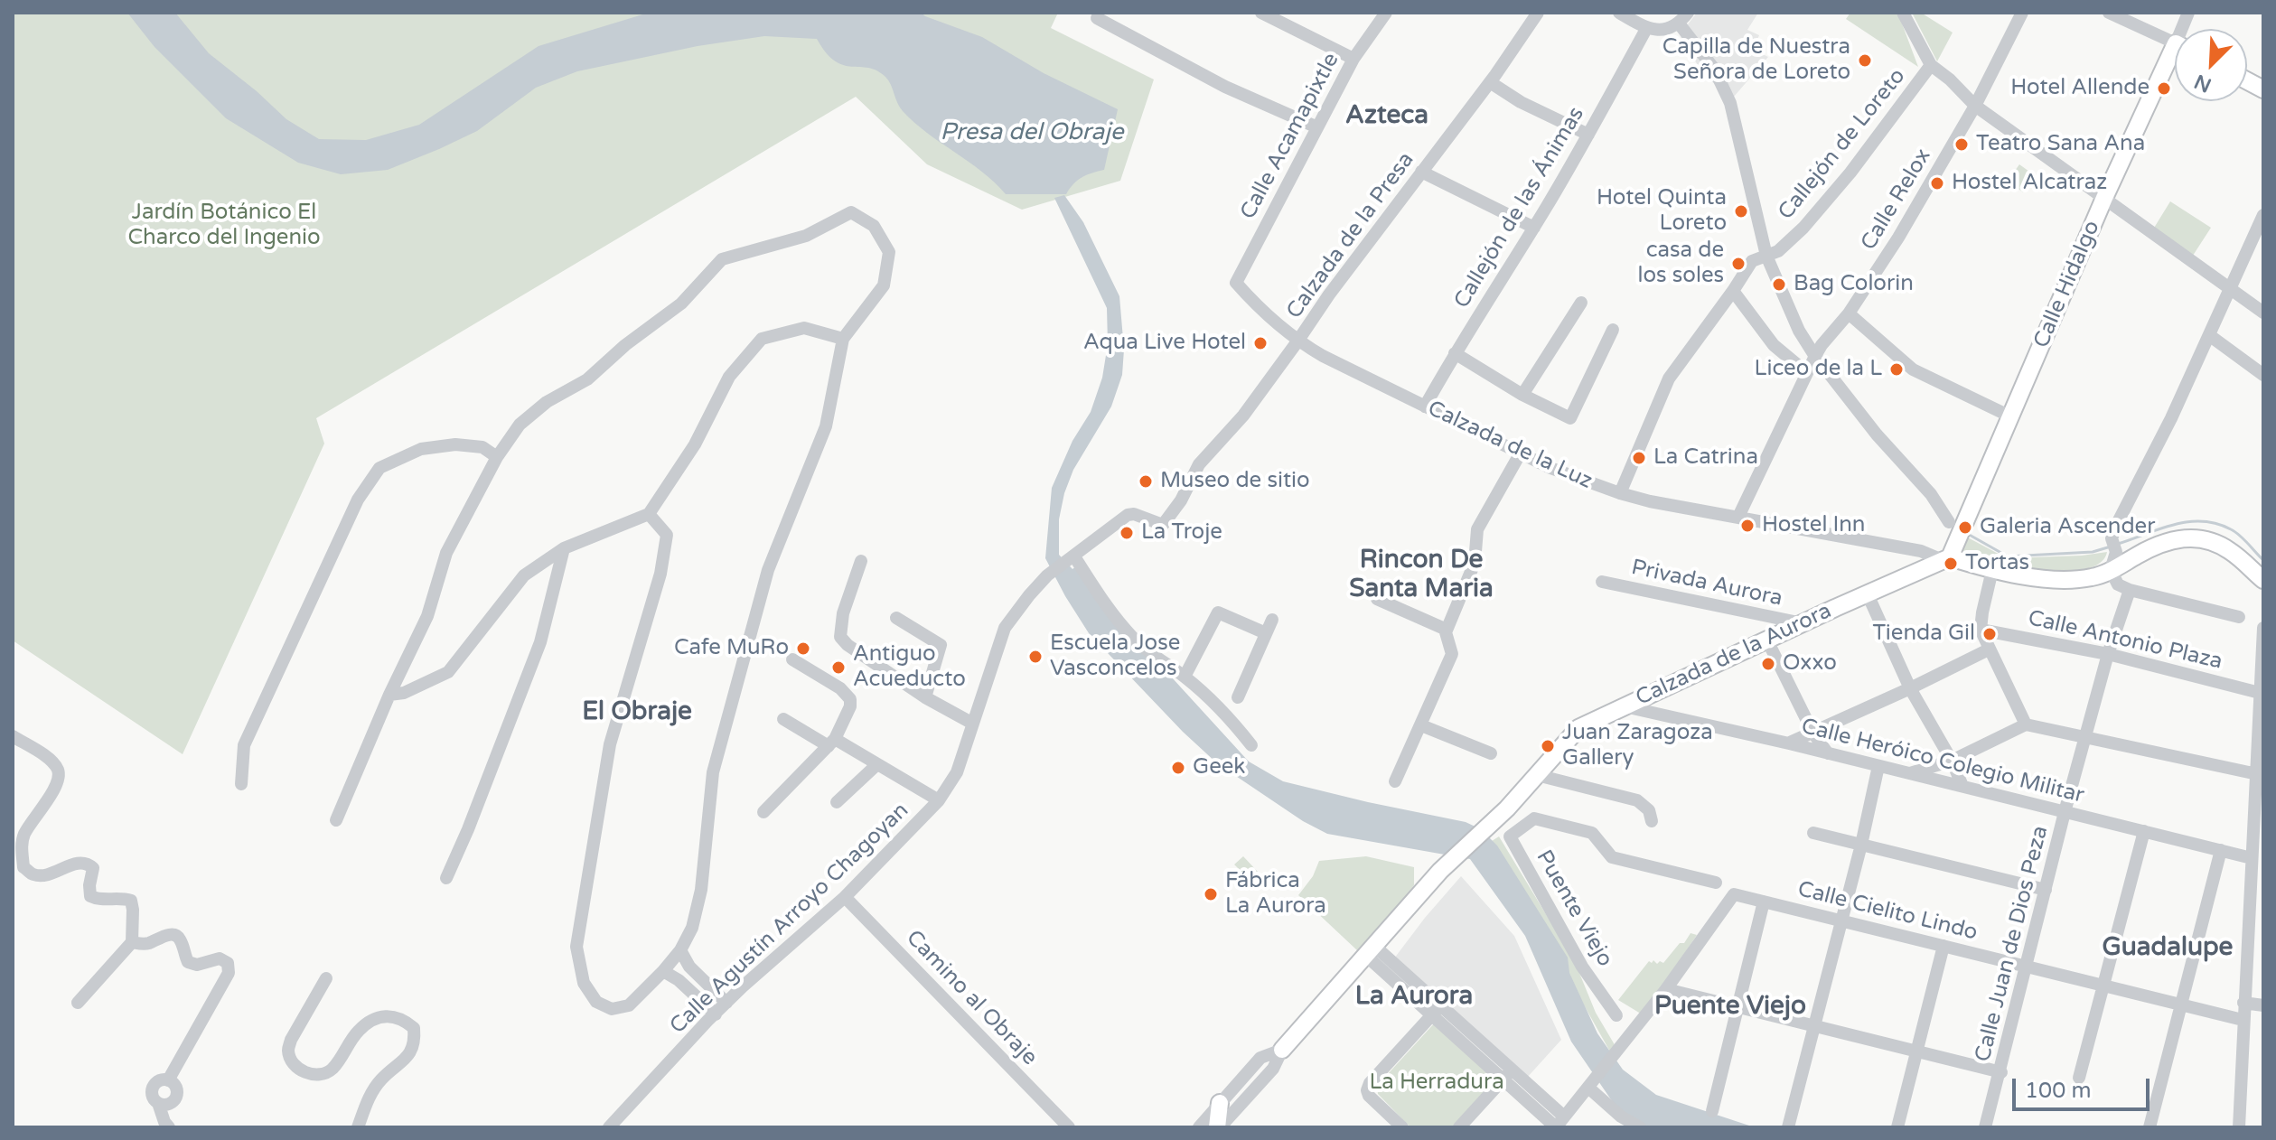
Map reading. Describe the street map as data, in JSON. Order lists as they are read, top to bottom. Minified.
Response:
{"streets":{"main road":["Calle Hidalgo","Calzada de la Luz","Calzada de la Aurora"],"street":["Calle Acamapixtle","Callejón de Loreto","Calle Relox","Callejón de las Ánimas","Calzada de la Presa","Privada Aurora","Calle Antonio Plaza","Calle Heróico Colegio Militar","Puente Viejo","Calle Cielito Lindo","Calle Agustín Arroyo Chagoyan","Calle Juan de Dios Peza","Camino al Obraje"]},"crossings":[["Calle Acamapixtle","Calzada de la Luz"],["Callejón de Loreto","Calzada de la Luz"],["Calle Relox","Calzada de la Luz"],["Callejón de las Ánimas","Calzada de la Luz"],["Calzada de la Presa","Calzada de la Luz"],["Calzada de la Presa","Calle Agustín Arroyo Chagoyan"],["Calle Hidalgo","Calzada de la Luz"],["Calle Hidalgo","Calzada de la Aurora"],["Calzada de la Luz","Calzada de la Aurora"],["Privada Aurora","Calzada de la Aurora"],["Calle Antonio Plaza","Calle Juan de Dios Peza"],["Calzada de la Aurora","Calle Heróico Colegio Militar"],["Calzada de la Aurora","Puente Viejo"],["Calle Heróico Colegio Militar","Calle Juan de Dios Peza"],["Calle Cielito Lindo","Calle Juan de Dios Peza"],["Calle Agustín Arroyo Chagoyan","Camino al Obraje"]],"districts":["Azteca","Rincon De Santa Maria","El Obraje","Guadalupe","La Aurora","Puente Viejo"],"water":["Presa del Obraje"],"parks":["Jardín Botánico El Charco del Ingenio","La Herradura"],"places":["Capilla de Nuestra Señora de Loreto","Hotel Allende","Teatro Sana Ana","Hostel Alcatraz","Hotel Quinta Loreto","casa de los soles","Bag Colorin","Aqua Live Hotel","Liceo de la L","La Catrina","Museo de sitio","Hostel Inn","Galeria Ascender","La Troje","Tortas","Tienda Gil","Cafe MuRo","Escuela Jose Vasconcelos","Oxxo","Antiguo Acueducto","Juan Zaragoza Gallery","Geek","Fábrica La Aurora"],"scale_bar":"100 m","north":"bottom left"}
